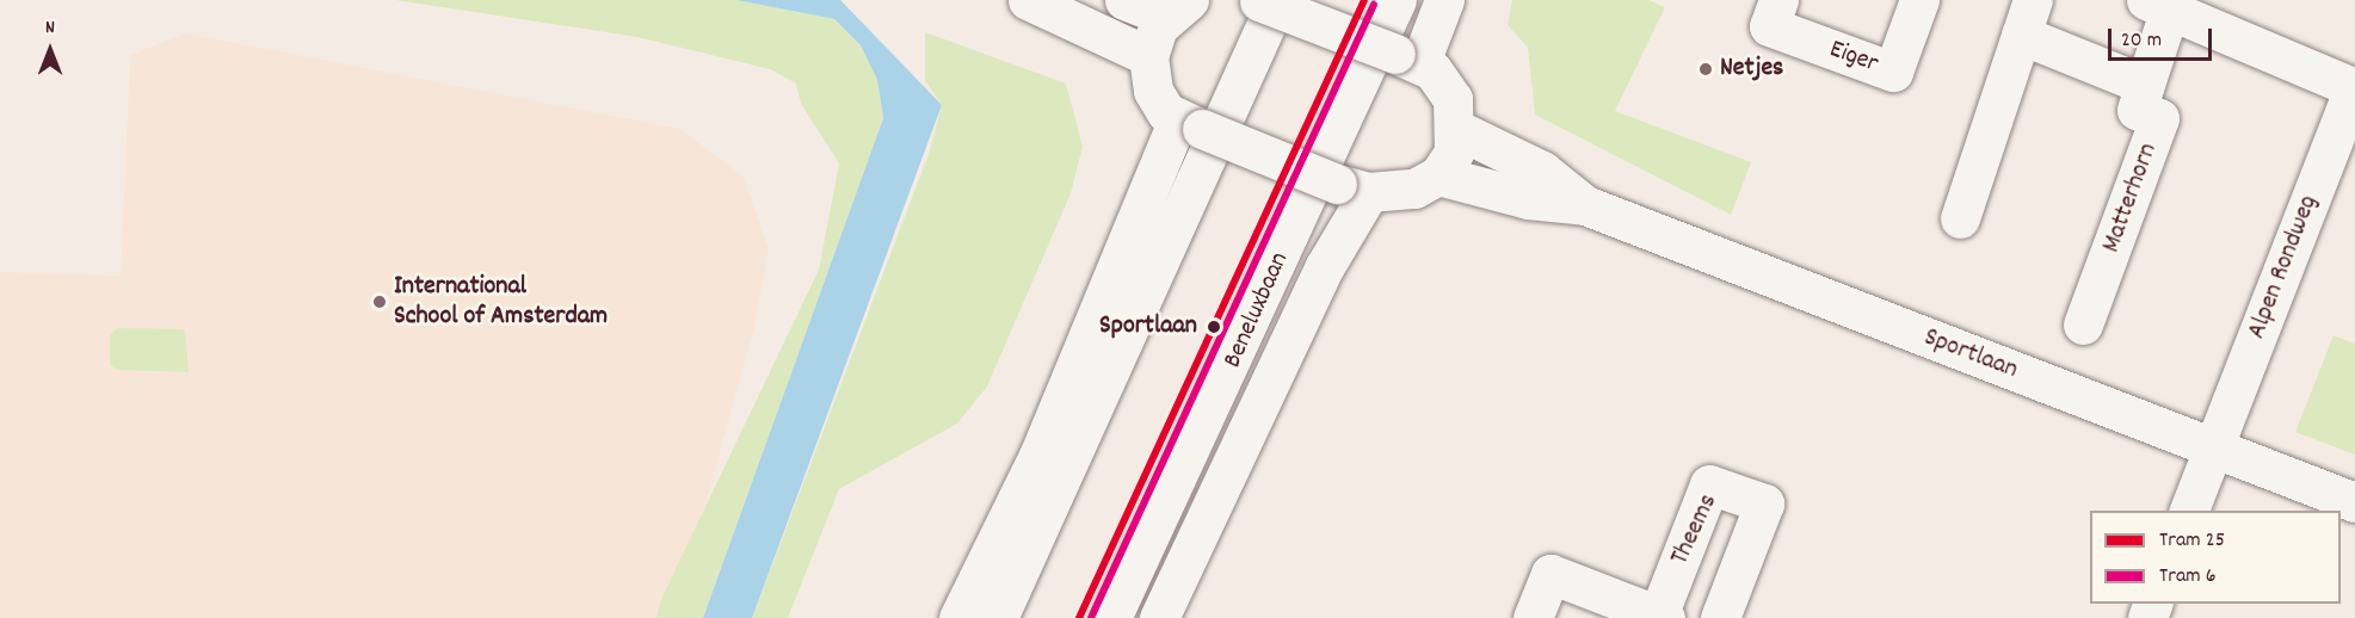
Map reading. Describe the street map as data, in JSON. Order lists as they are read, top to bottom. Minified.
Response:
{"streets":{"street":["Eiger","Matterhorn","Alpen Rondweg","Beneluxbaan","Sportlaan","Theems"]},"crossings":[["Matterhorn","Alpen Rondweg"],["Alpen Rondweg","Sportlaan"]],"places":["Netjes","International School of Amsterdam","Sportlaan"],"lines":["tram line 25","tram line 6"],"legend":["Tram 25","Tram 6"],"scale_bar":"20 m","north":"top"}
